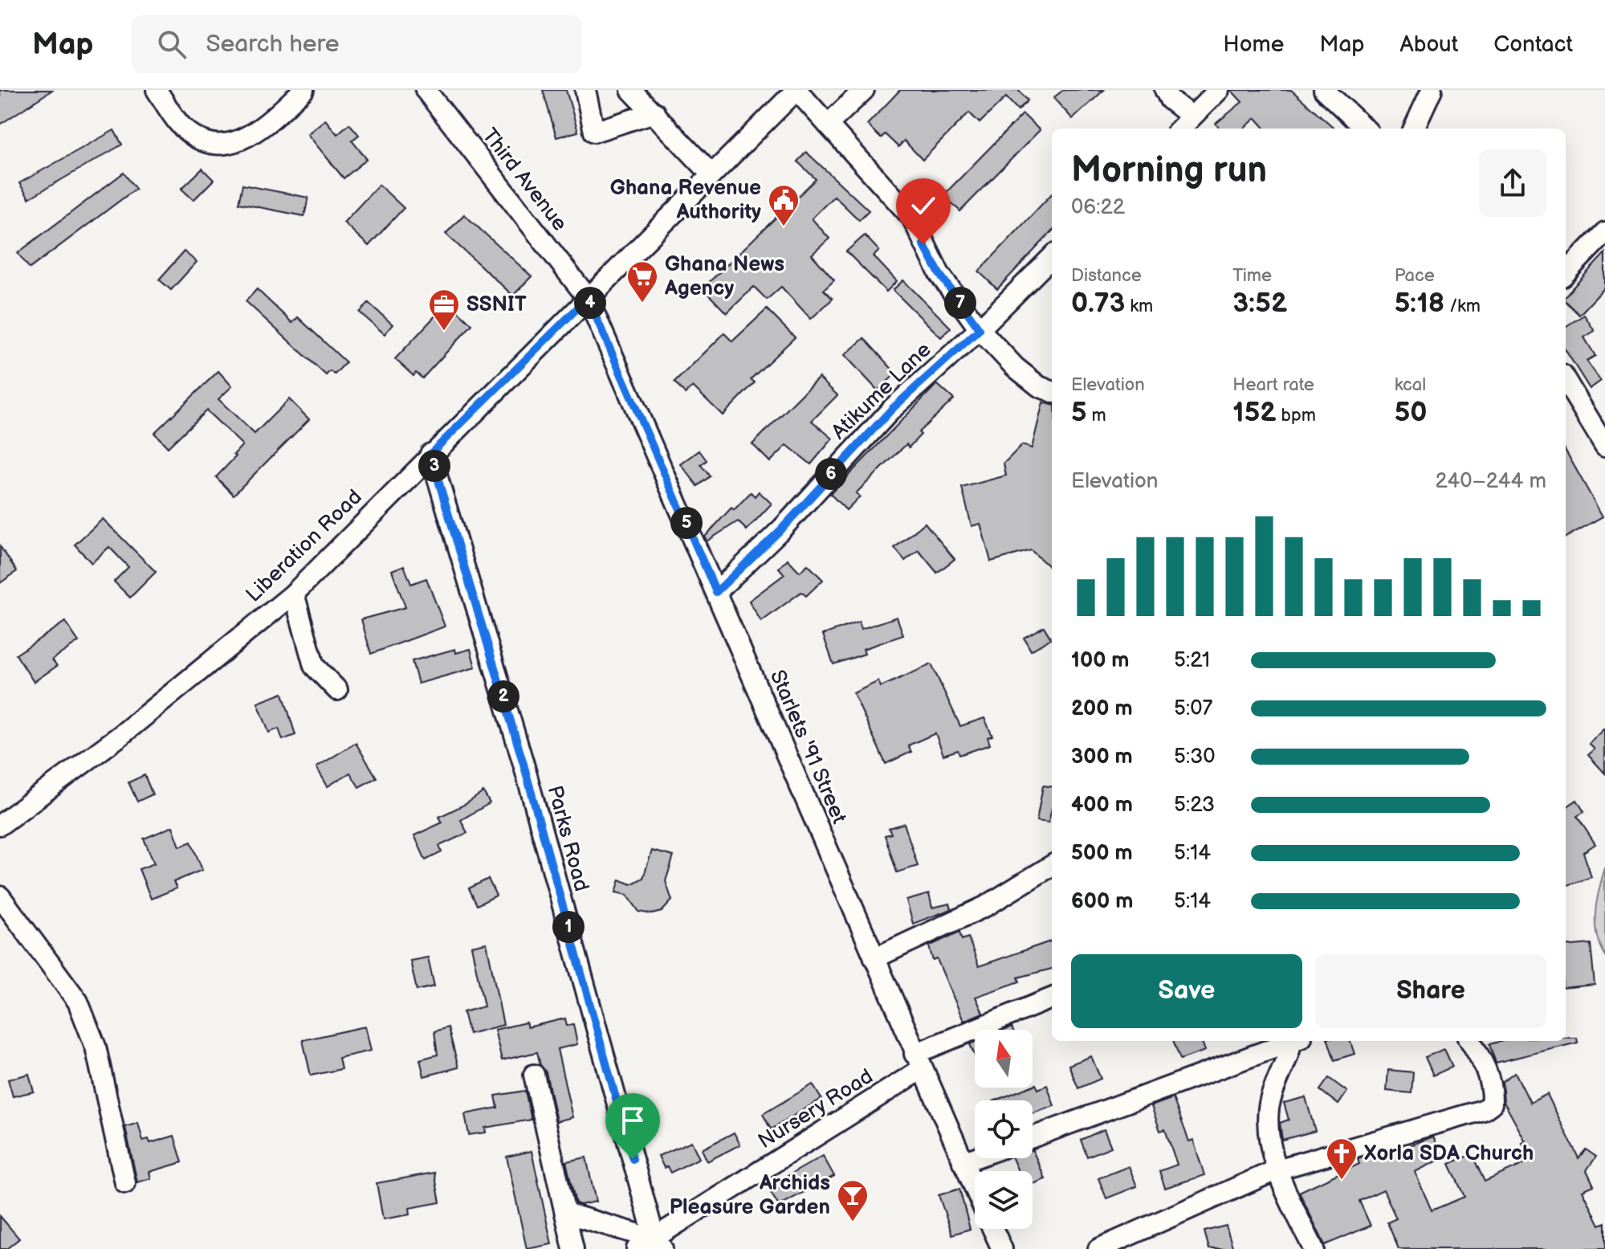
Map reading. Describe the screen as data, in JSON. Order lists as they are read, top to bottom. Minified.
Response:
{"streets":{"street":["Third Avenue","Atikume Lane","Liberation Road","Starlets '91 Street","Parks Road","Nursery Road"]},"crossings":[["Third Avenue","Liberation Road"],["Third Avenue","Starlets '91 Street"],["Atikume Lane","Starlets '91 Street"],["Liberation Road","Starlets '91 Street"],["Liberation Road","Parks Road"],["Starlets '91 Street","Nursery Road"],["Parks Road","Nursery Road"]],"places":{"public building":["Ghana Revenue Authority"],"supermarket":["Ghana News Agency"],"office":["SSNIT"],"church":["Xorla SDA Church"],"bar":["Archids Pleasure Garden"]},"north":"top","page":{"header":"Map","search":"Search here","nav":["Home","Map","About","Contact"],"heading":["Morning run","06:22"],"stats":[["Distance","0.73 km"],["Time","3:52"],["Pace","5:18 /km"],["Elevation","5 m"],["Heart rate","152 bpm"],["kcal","50"]],"pins":["4","7","3","6","5","2","1"],"chart":["Elevation","240–244 m"],"list":[{"name":"100 m","note":"5:21"},{"name":"200 m","note":"5:07"},{"name":"300 m","note":"5:30"},{"name":"400 m","note":"5:23"},{"name":"500 m","note":"5:14"},{"name":"600 m","note":"5:14"}],"buttons":["Save","Share"]}}
